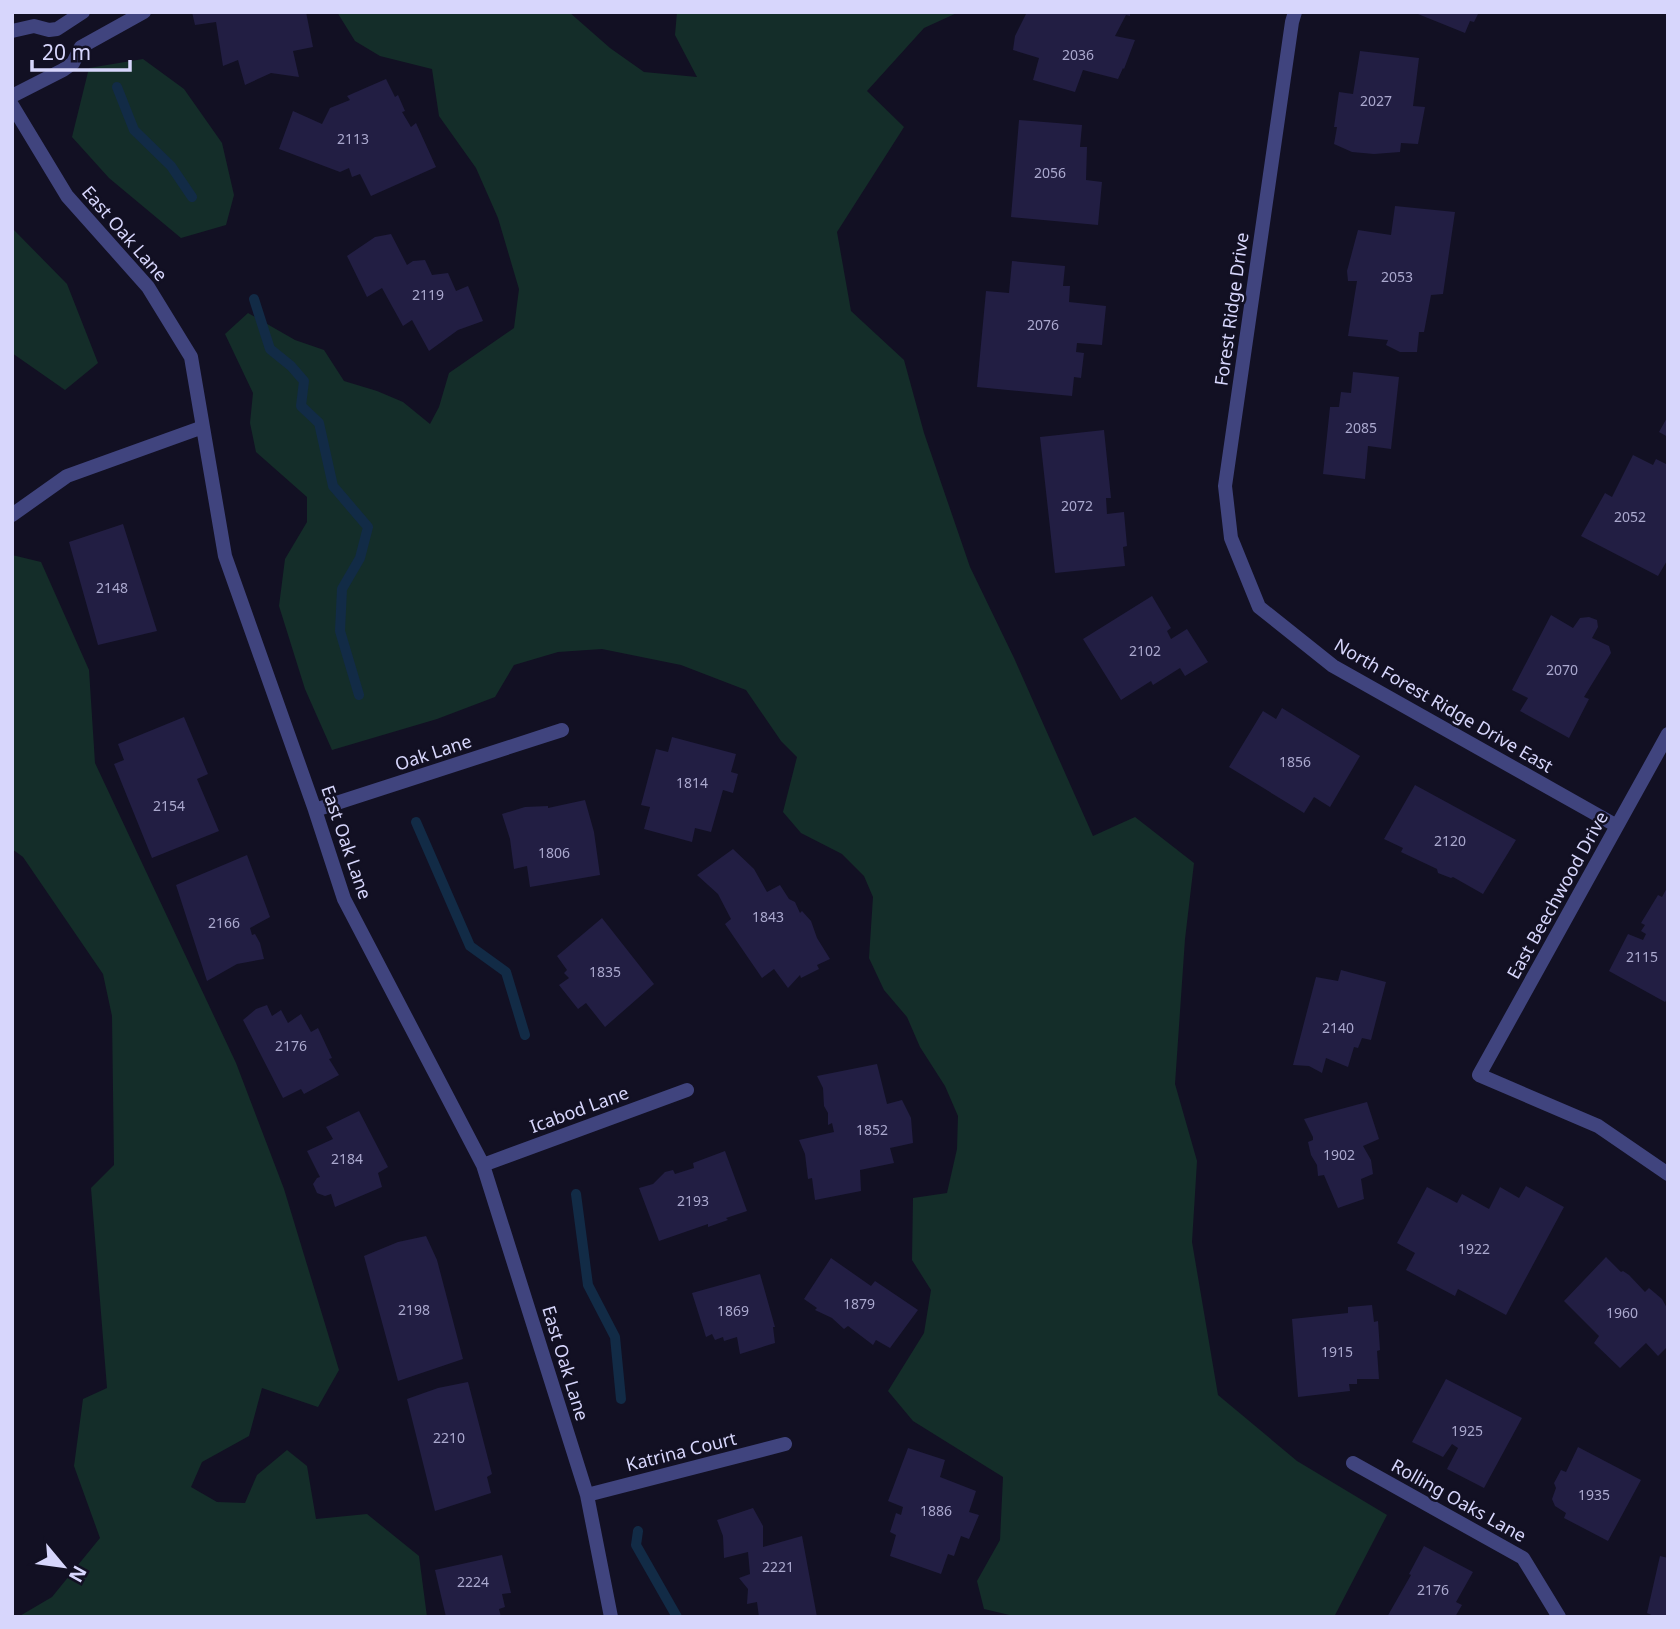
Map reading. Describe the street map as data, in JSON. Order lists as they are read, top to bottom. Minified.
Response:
{"streets":{"street":["East Oak Lane","Forest Ridge Drive","North Forest Ridge Drive East","Oak Lane","East Beechwood Drive","Icabod Lane","Katrina Court","Rolling Oaks Lane"]},"crossings":[["East Oak Lane","Oak Lane"],["East Oak Lane","Icabod Lane"],["East Oak Lane","Katrina Court"],["Forest Ridge Drive","North Forest Ridge Drive East"],["North Forest Ridge Drive East","East Beechwood Drive"]],"house_numbers":["2036","2027","2113","2056","2053","2119","2076","2085","2072","2052","2148","2102","2070","1856","1814","2154","2120","1806","1843","2166","2115","1835","2140","2176","1852","1902","2184","2193","1922","1879","2198","1869","1960","1915","1925","2210","1935","1886","2221","2224","2176"],"scale_bar":"20 m","north":"bottom right"}
